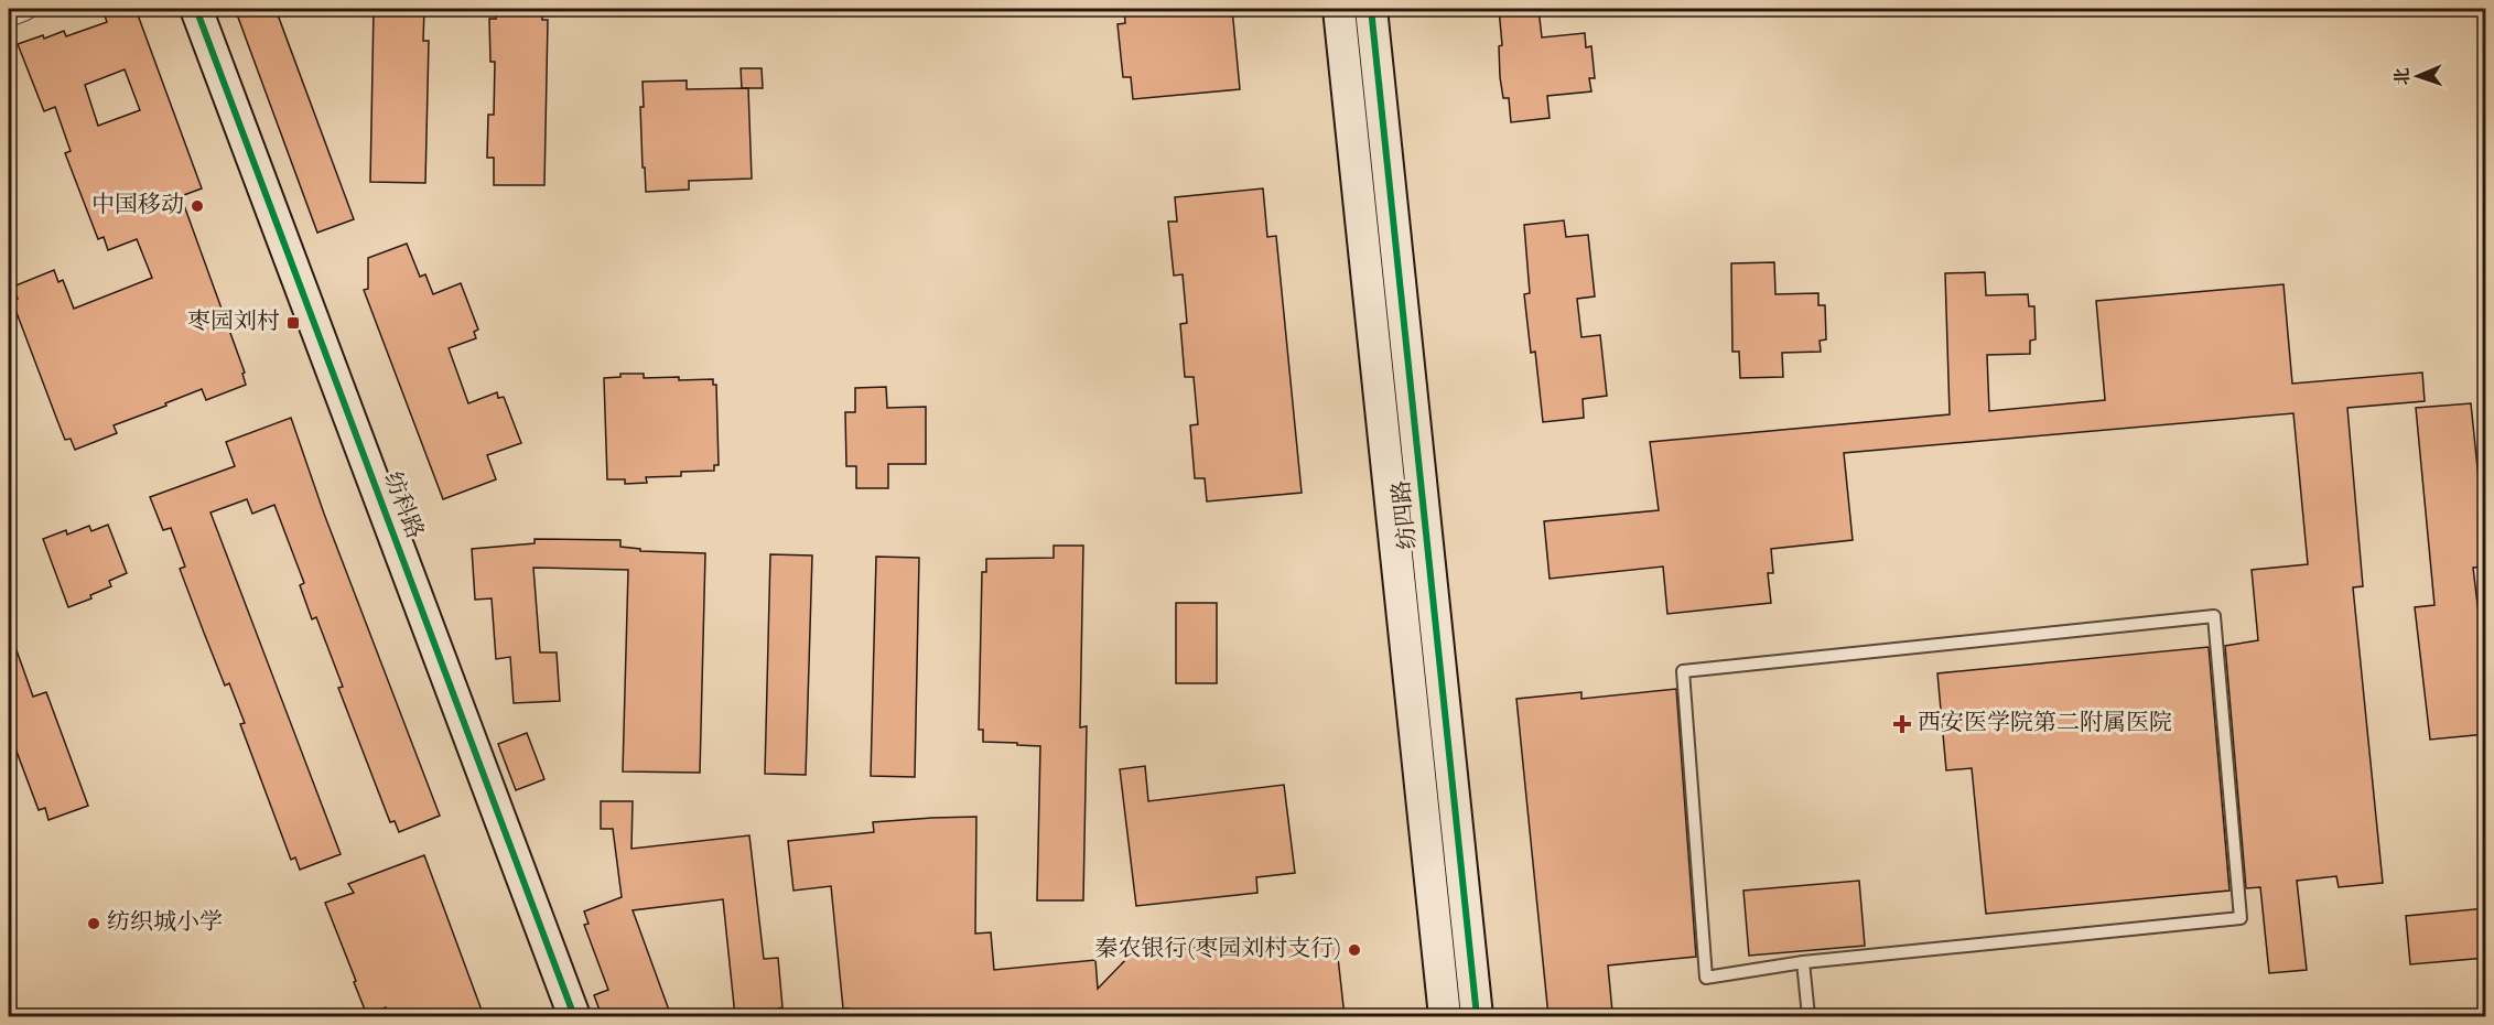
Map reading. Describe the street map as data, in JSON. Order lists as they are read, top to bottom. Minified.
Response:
{"streets":{"street":["纺科路","纺四路"]},"places":{"other":["中国移动","纺织城小学","秦农银行(枣园刘村支行)"],"transit":["枣园刘村"],"health":["西安医学院第二附属医院"]},"north":"left"}
